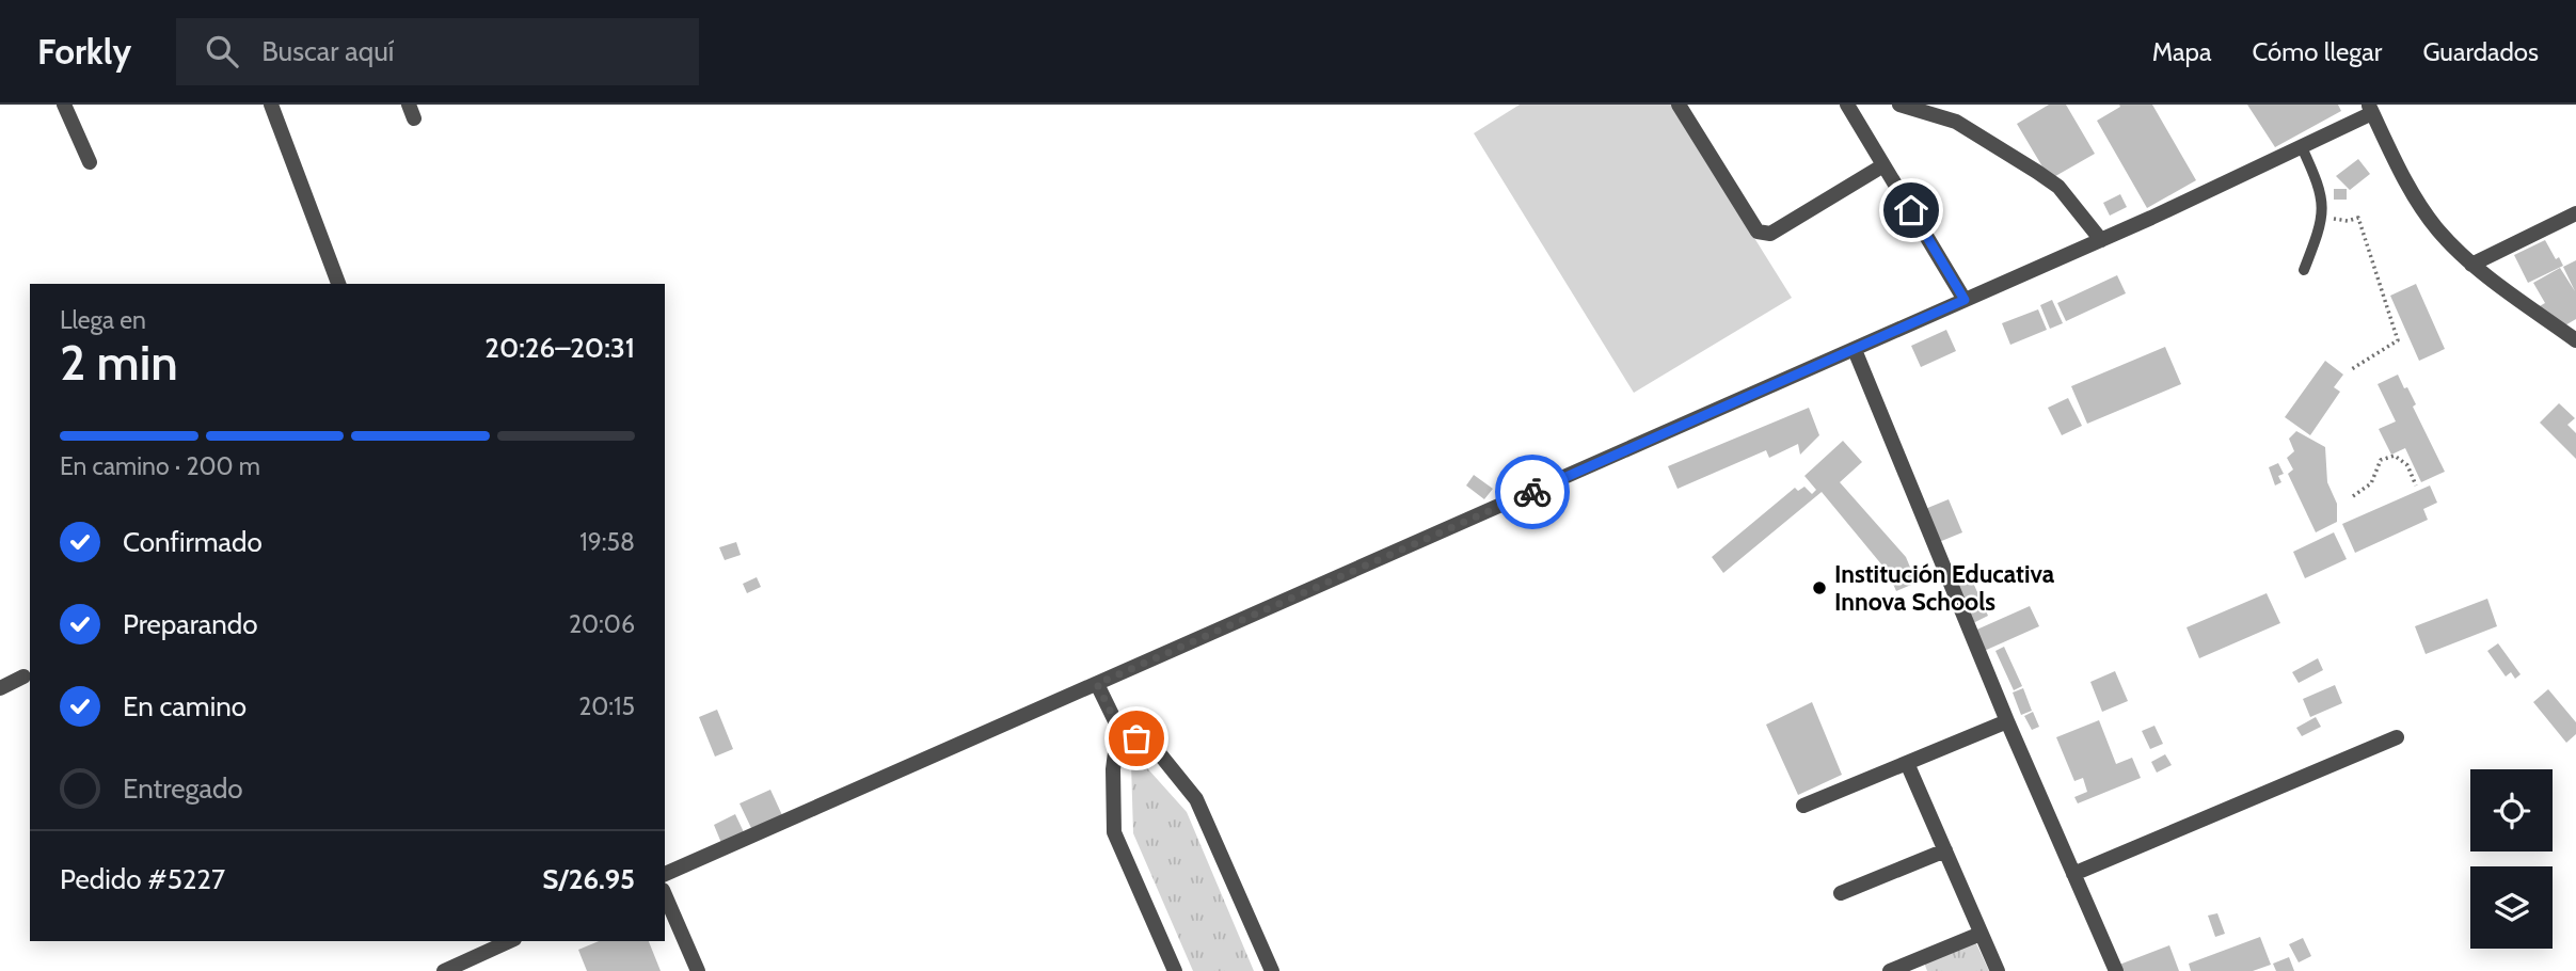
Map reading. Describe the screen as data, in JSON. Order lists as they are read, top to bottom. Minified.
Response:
{"places":["Institución Educativa Innova Schools"],"page":{"header":"Forkly","search":"Buscar aquí","nav":["Mapa","Cómo llegar","Guardados"],"heading":["2 min","Llega en","20:26–20:31"],"panel":["Pedido #5227","S/26.95"],"bar":"En camino · 200 m","list":[["Confirmado","19:58"],["Preparando","20:06"],["En camino","20:15"],"Entregado"]}}
